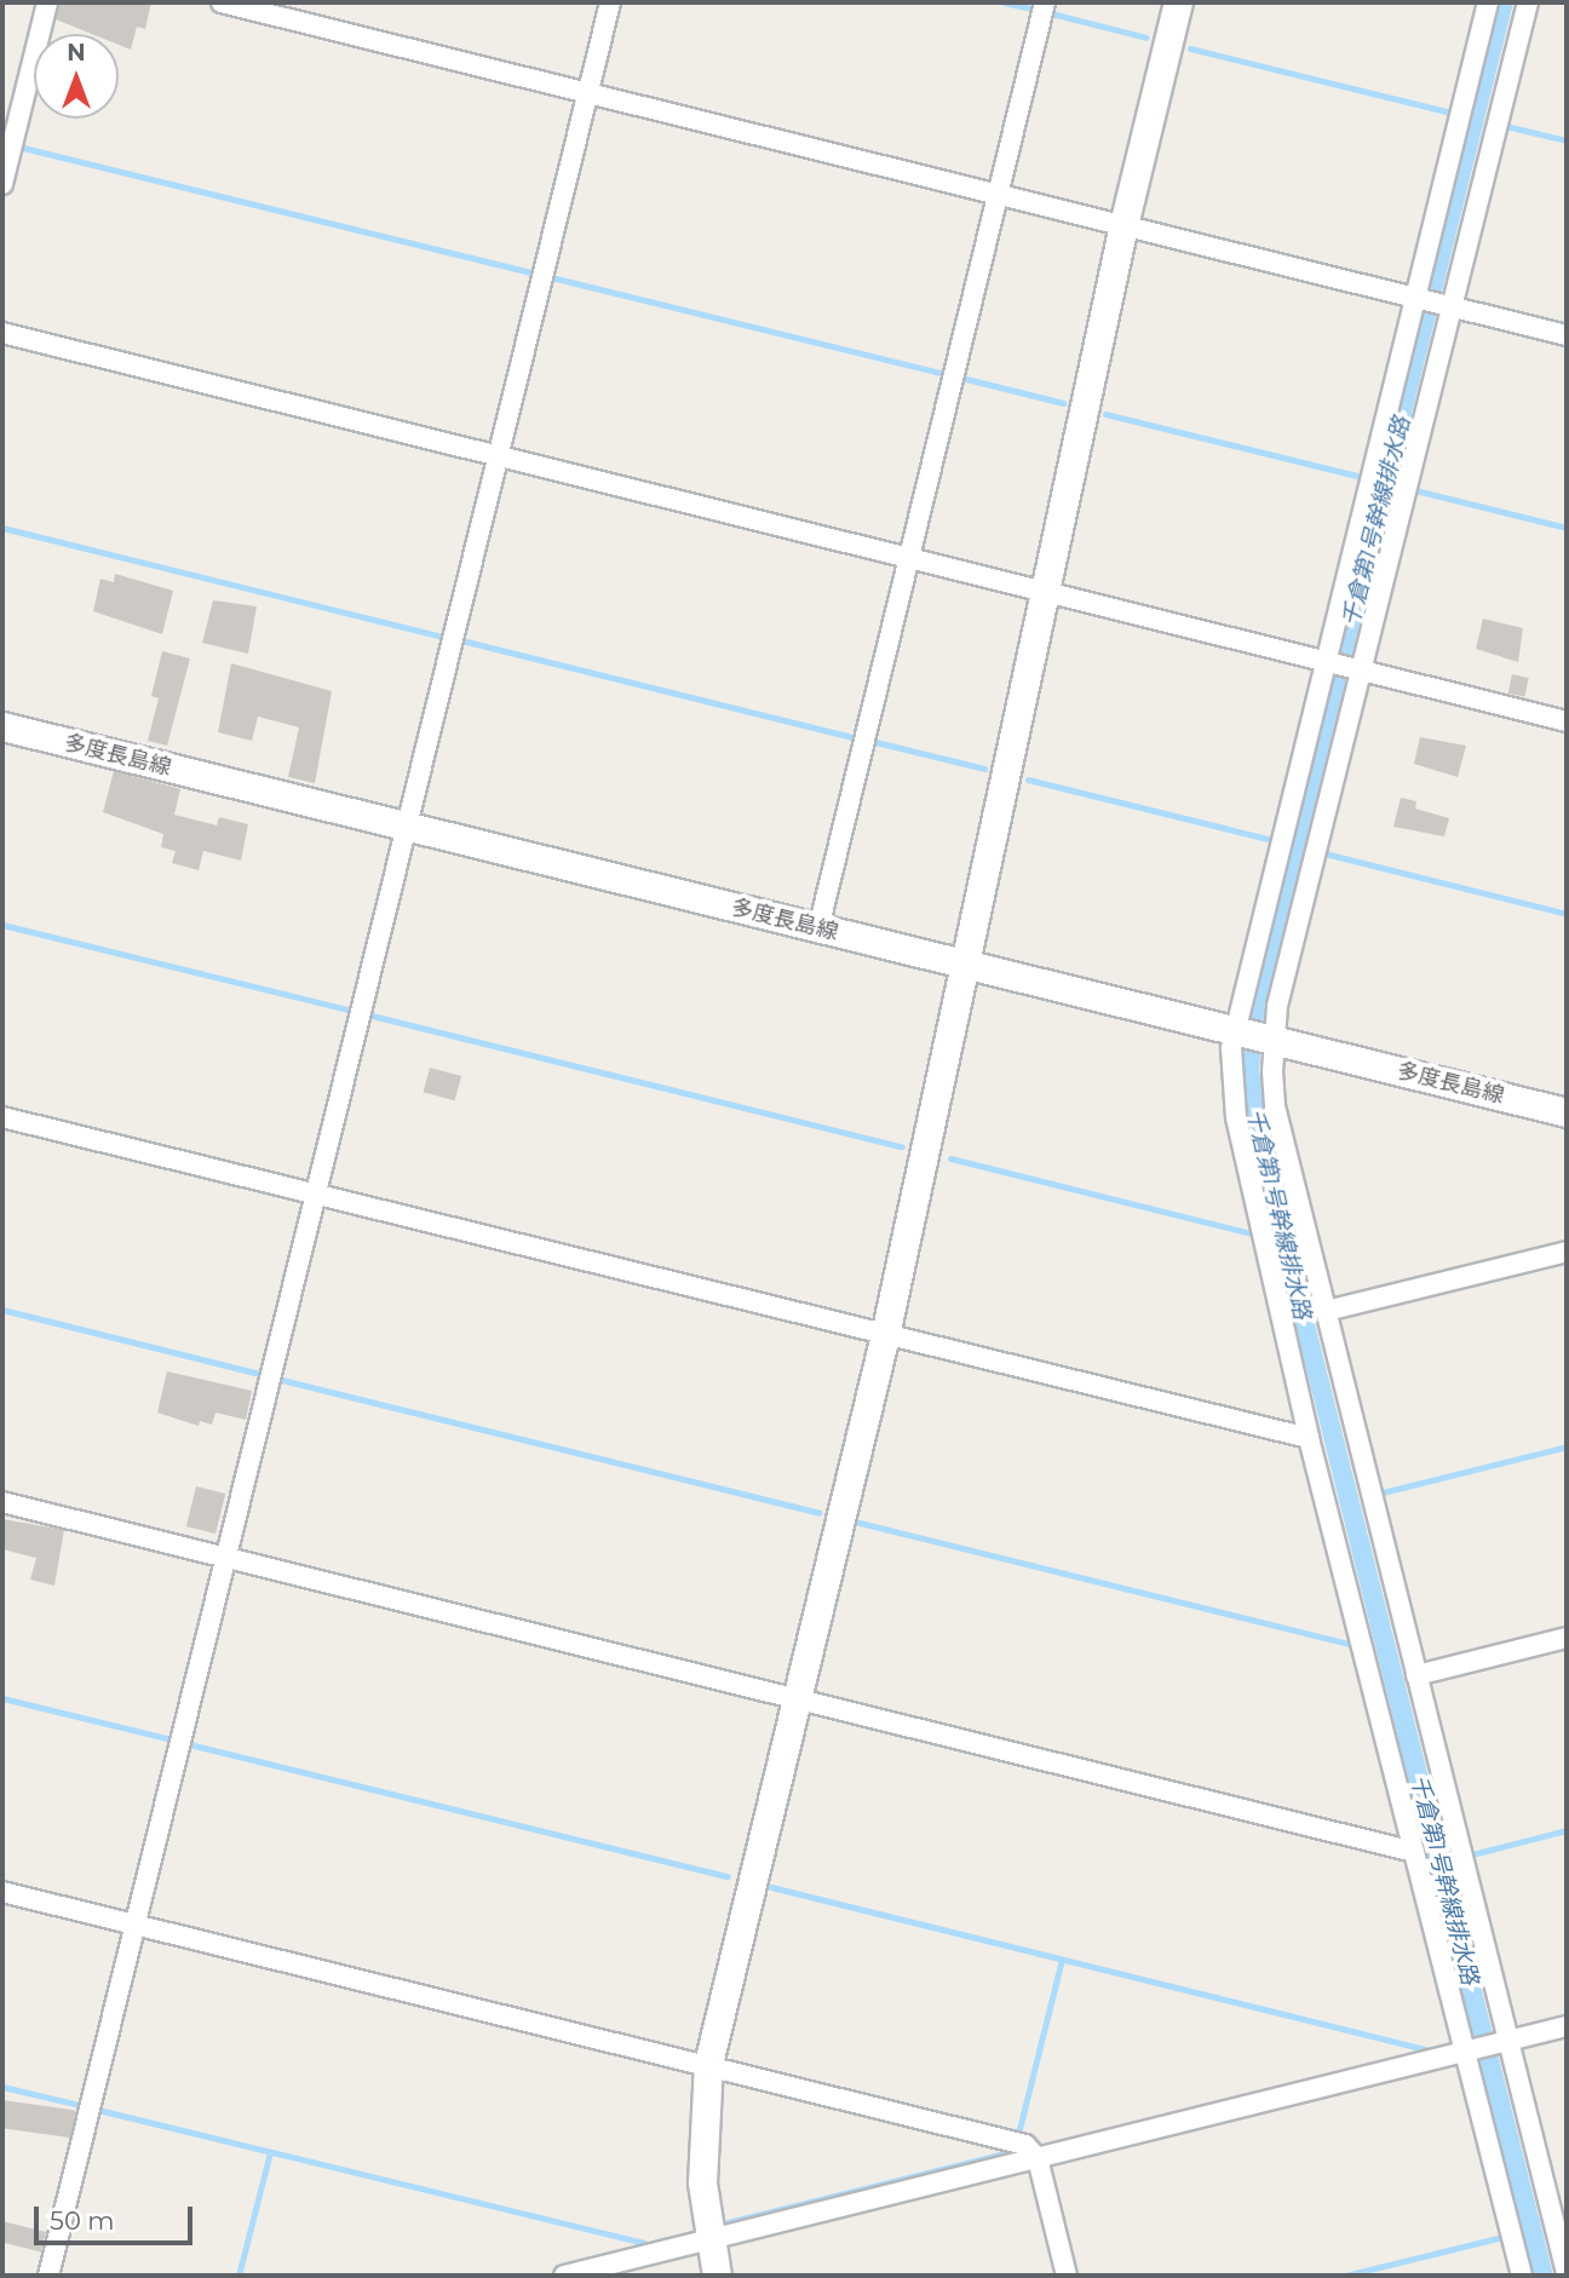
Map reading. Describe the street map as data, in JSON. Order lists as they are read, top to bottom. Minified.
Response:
{"streets":{"street":["多度長島線"]},"water":["千倉第1号幹線排水路"],"scale_bar":"50 m","north":"top"}
